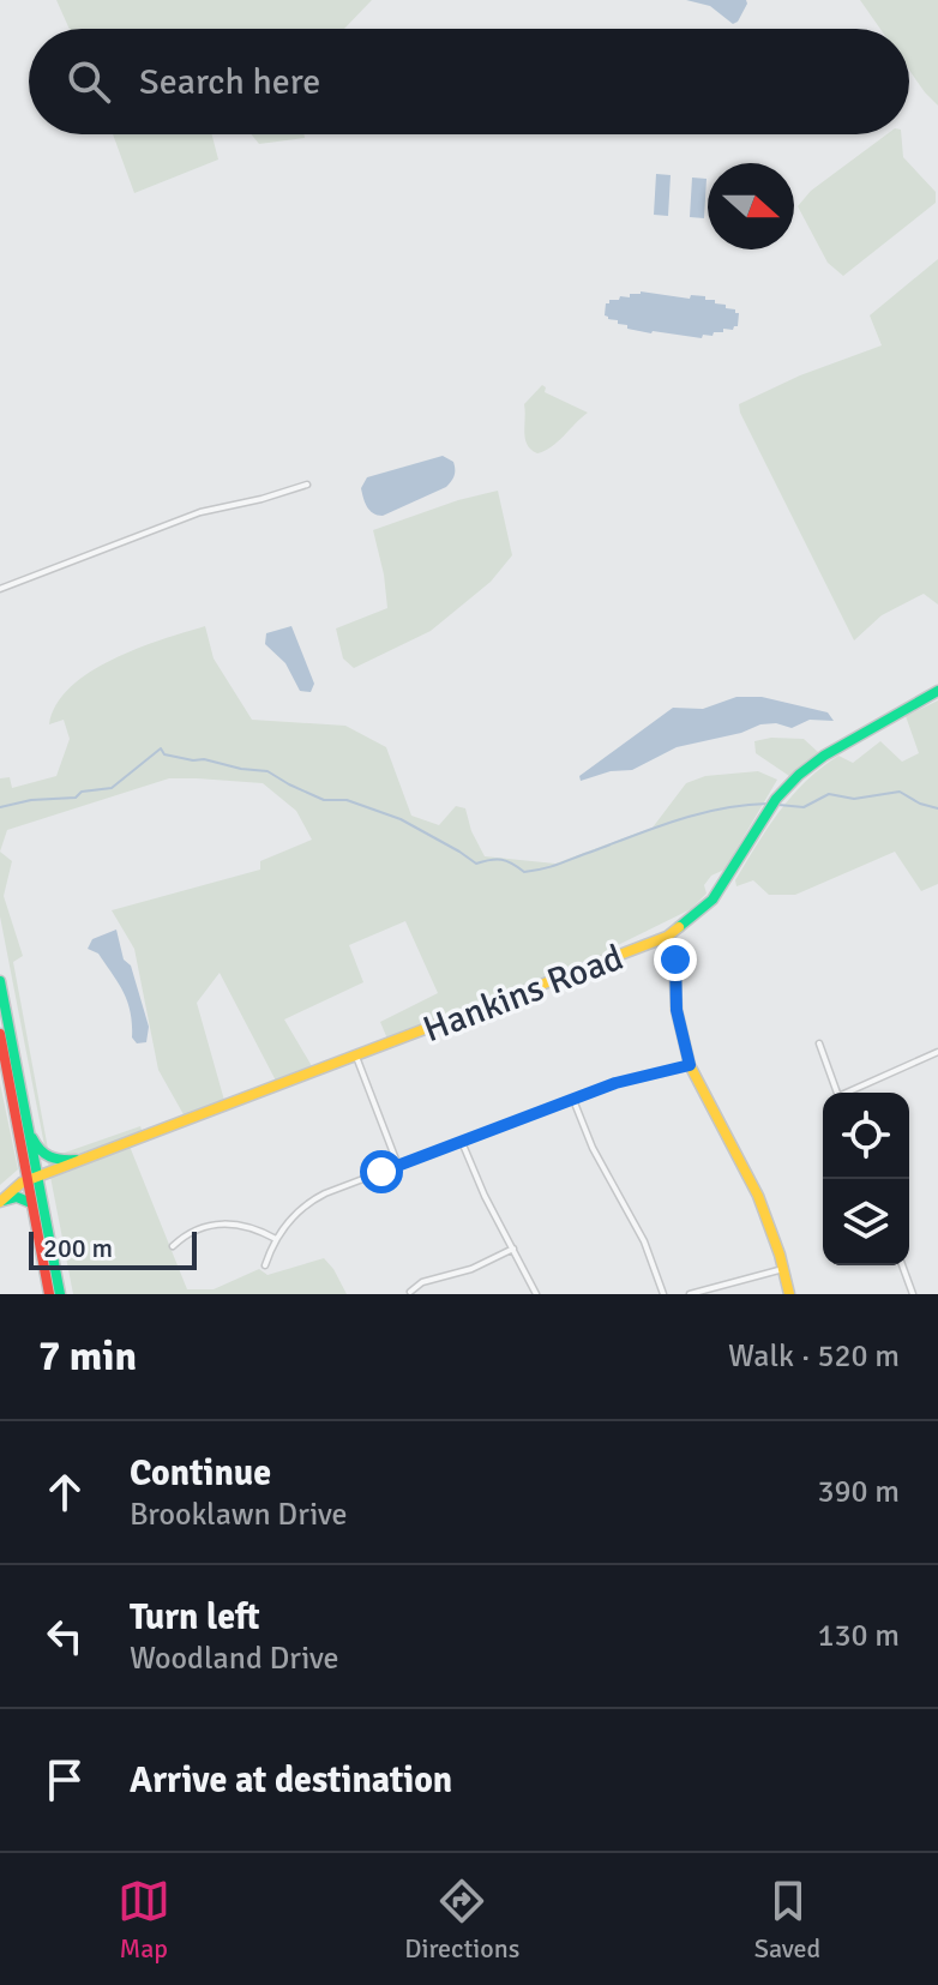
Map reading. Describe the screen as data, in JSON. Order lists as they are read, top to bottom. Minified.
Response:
{"streets":{"main road":["Hankins Road"]},"scale_bar":"200 m","north":"right","page":{"search":"Search here","scale":"200 m","heading":["7 min","Walk · 520 m"],"list":[["Continue","Brooklawn Drive","390 m"],["Turn left","Woodland Drive","130 m"],"Arrive at destination"],"nav":["Map","Directions","Saved"]}}
